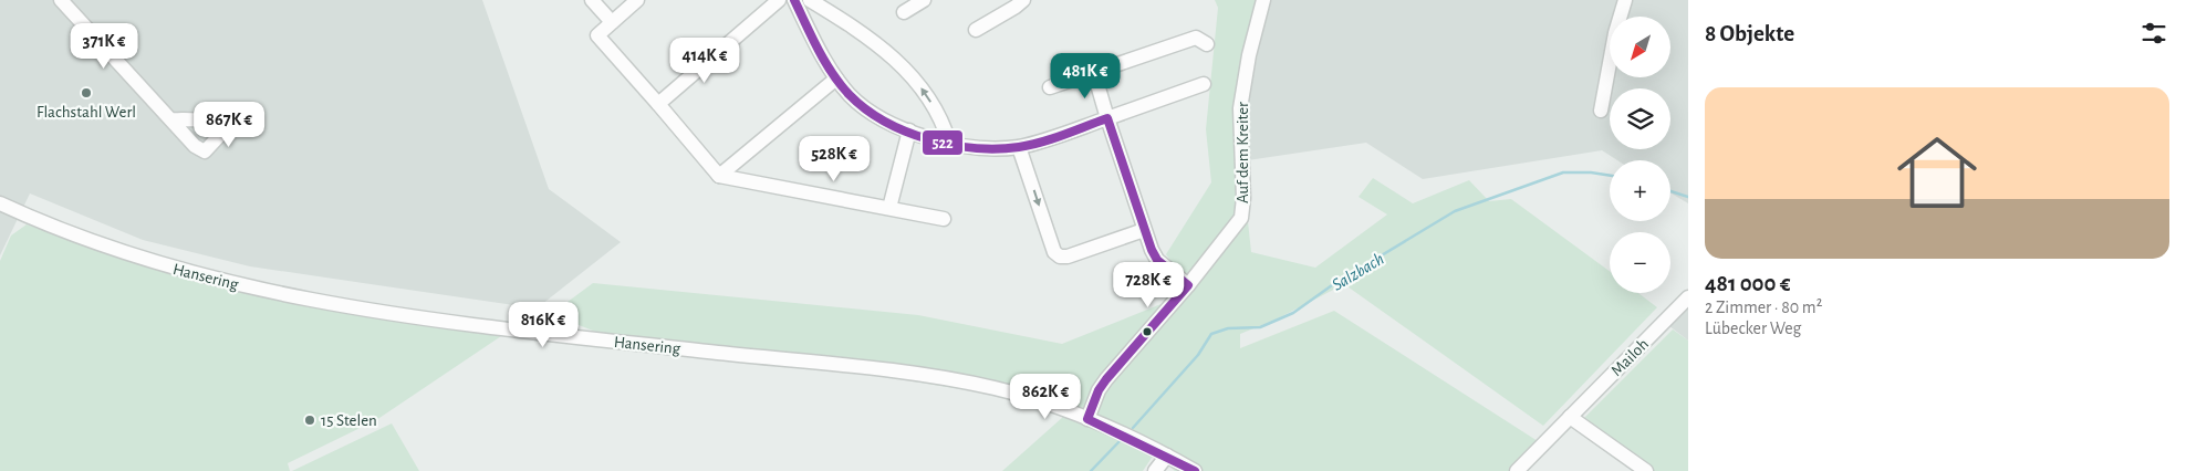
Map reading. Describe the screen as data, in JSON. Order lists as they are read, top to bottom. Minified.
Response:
{"streets":{"street":["Auf dem Kreiter","Hansering","Mailoh"]},"crossings":[["Auf dem Kreiter","Hansering"]],"water":["Salzbach"],"places":["Flachstahl Werl","15 Stelen"],"lines":["transit line 522"],"north":"bottom left","page":{"heading":"8 Objekte","map_buttons":["+","−"],"price":["371K €","414K €","481K €","867K €","528K €","728K €","816K €","862K €"],"list":[{"name":"481 000 €","note":"2 Zimmer · 80 m² · Lübecker Weg"}]}}
